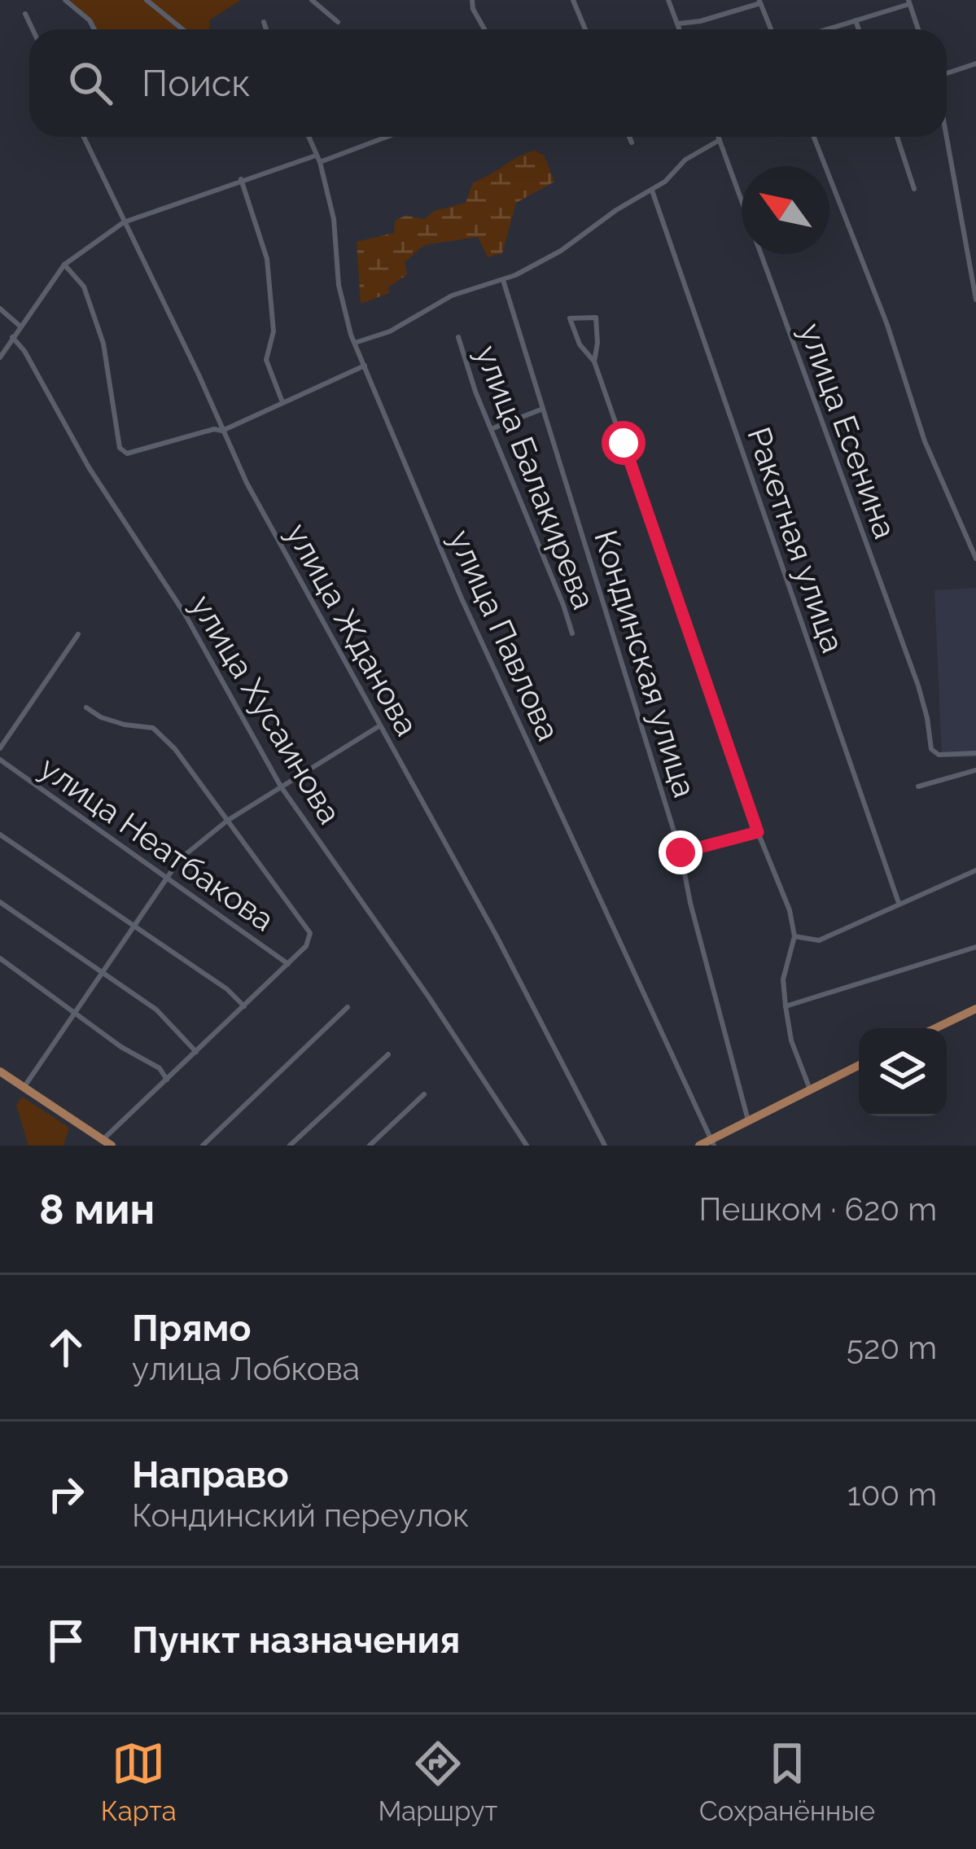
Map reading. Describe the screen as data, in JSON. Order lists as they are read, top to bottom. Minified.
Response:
{"streets":{"street":["улица Есенина","улица Балакирева","Ракетная улица","улица Жданова","улица Павлова","Кондинская улица","улица Хусаинова","улица Неатбакова"]},"north":"top left","page":{"search":"Поиск","heading":["8 мин","Пешком · 620 m"],"list":[["Прямо","улица Лобкова","520 m"],["Направо","Кондинский переулок","100 m"],"Пункт назначения"],"nav":["Карта","Маршрут","Сохранённые"]}}
